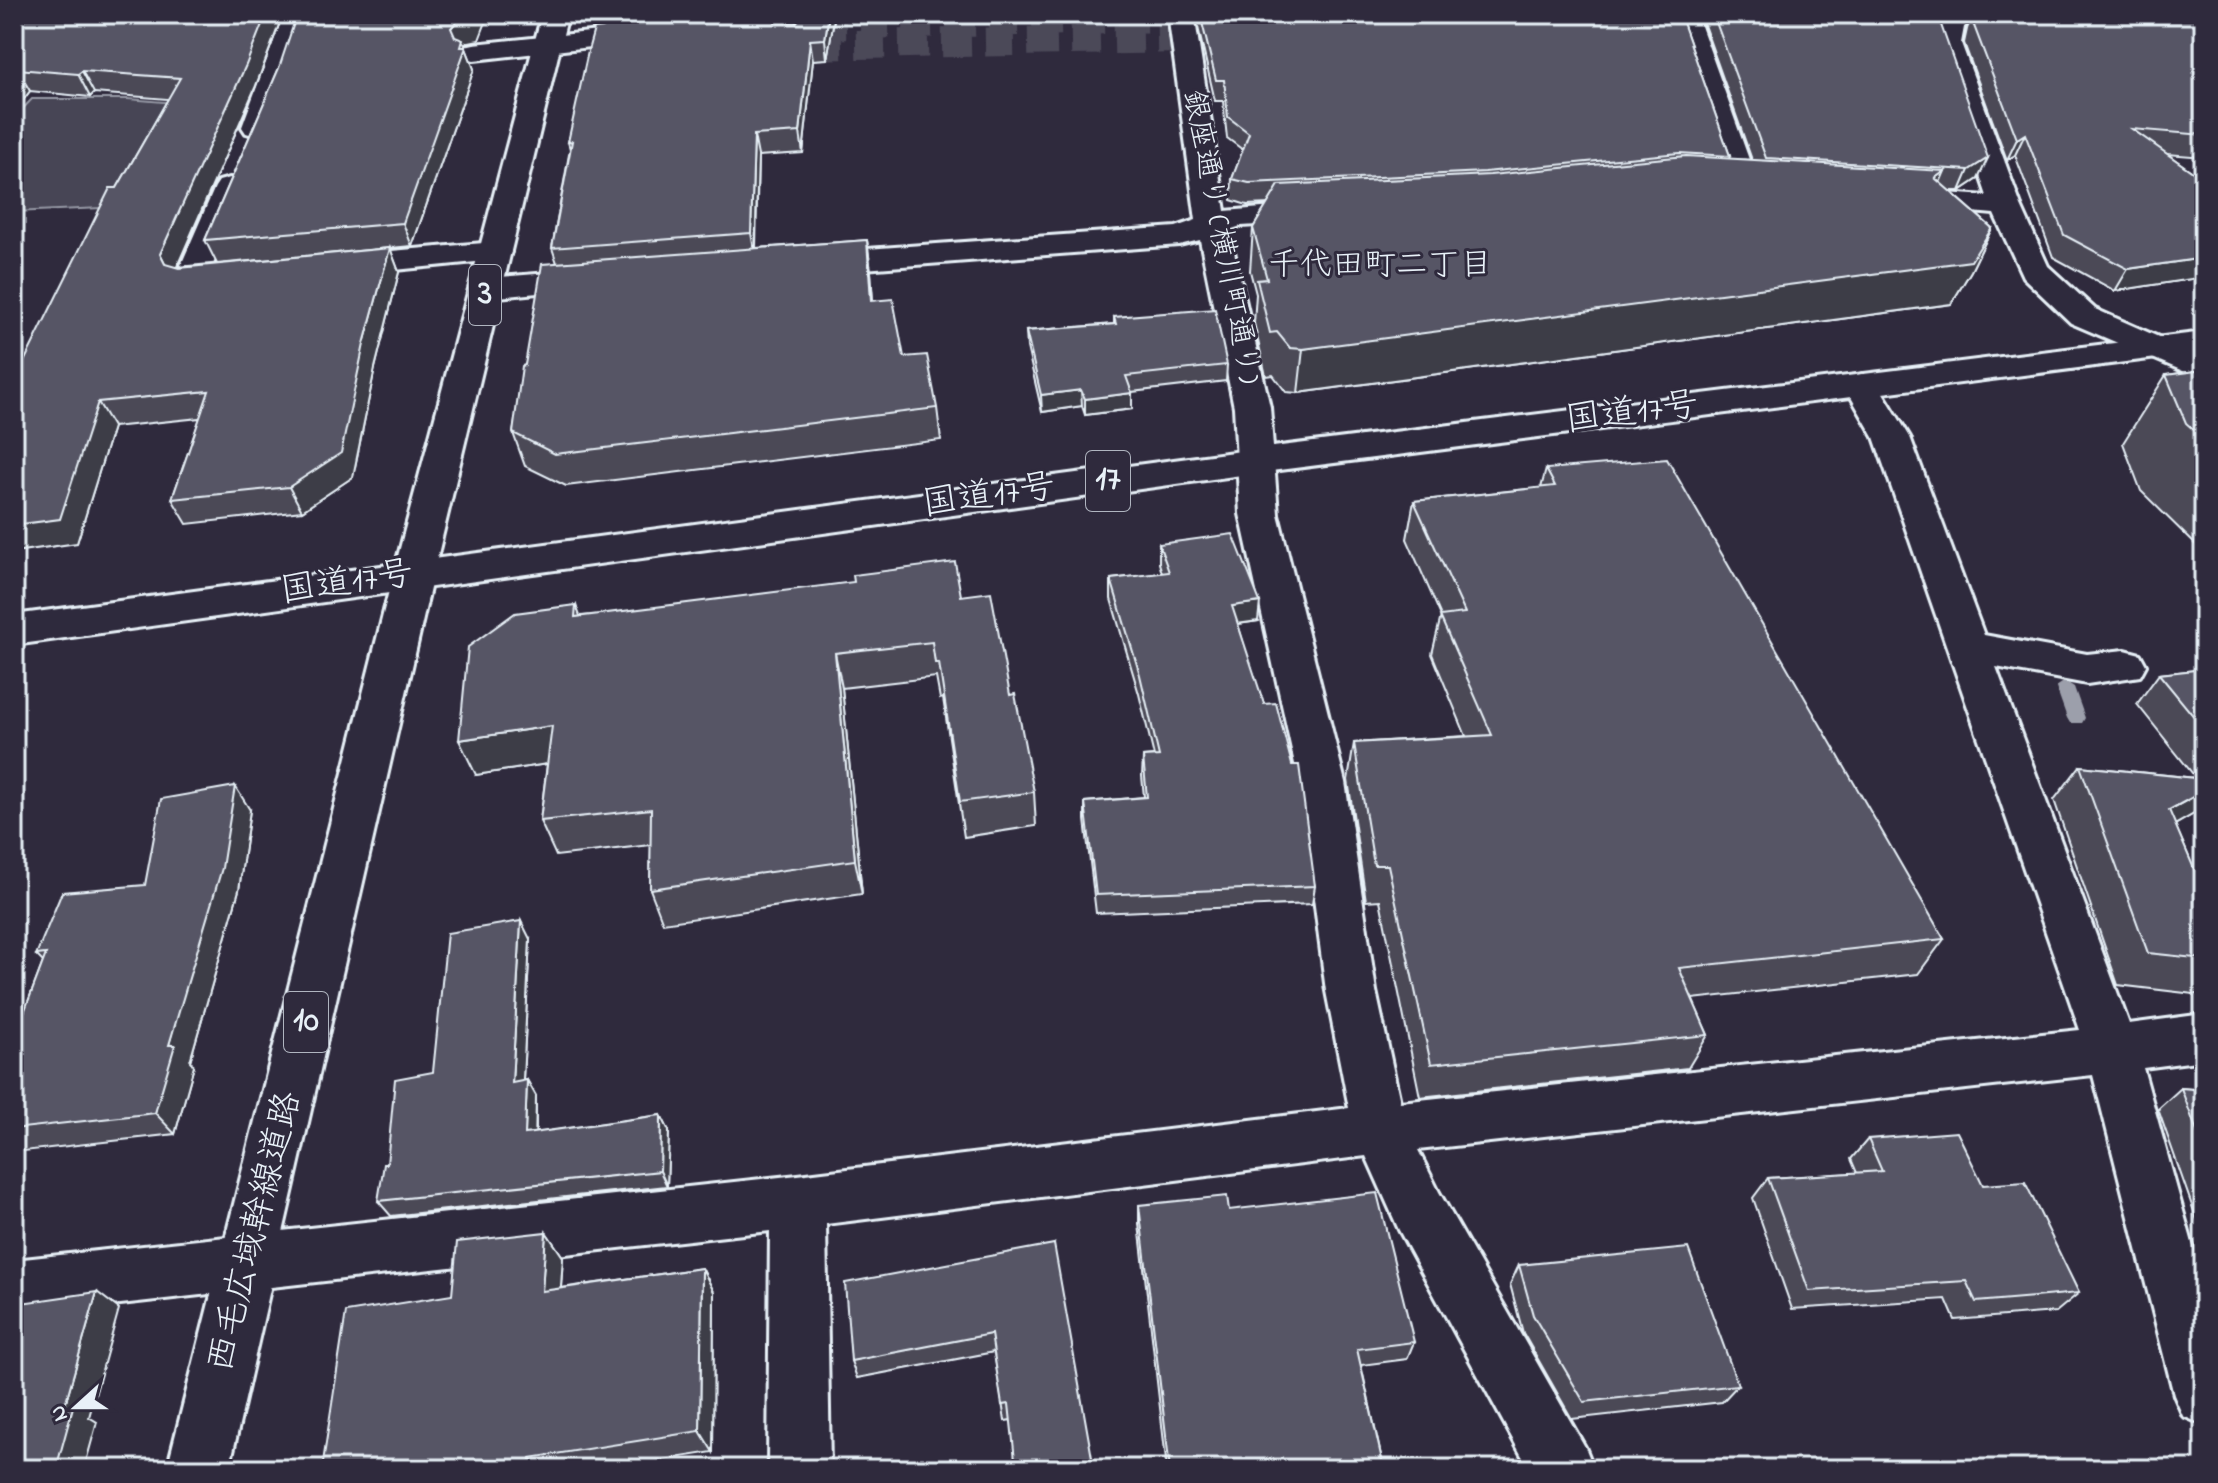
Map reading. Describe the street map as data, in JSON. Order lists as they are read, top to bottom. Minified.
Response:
{"streets":{"main road":["銀座通り (横川町通り)","3","国道17号","17","10","西毛広域幹線道路"]},"crossings":[["銀座通り (横川町通り)","国道17号"],["3","国道17号"],["3","西毛広域幹線道路"],["国道17号","西毛広域幹線道路"]],"districts":["千代田町二丁目"],"north":"left"}
